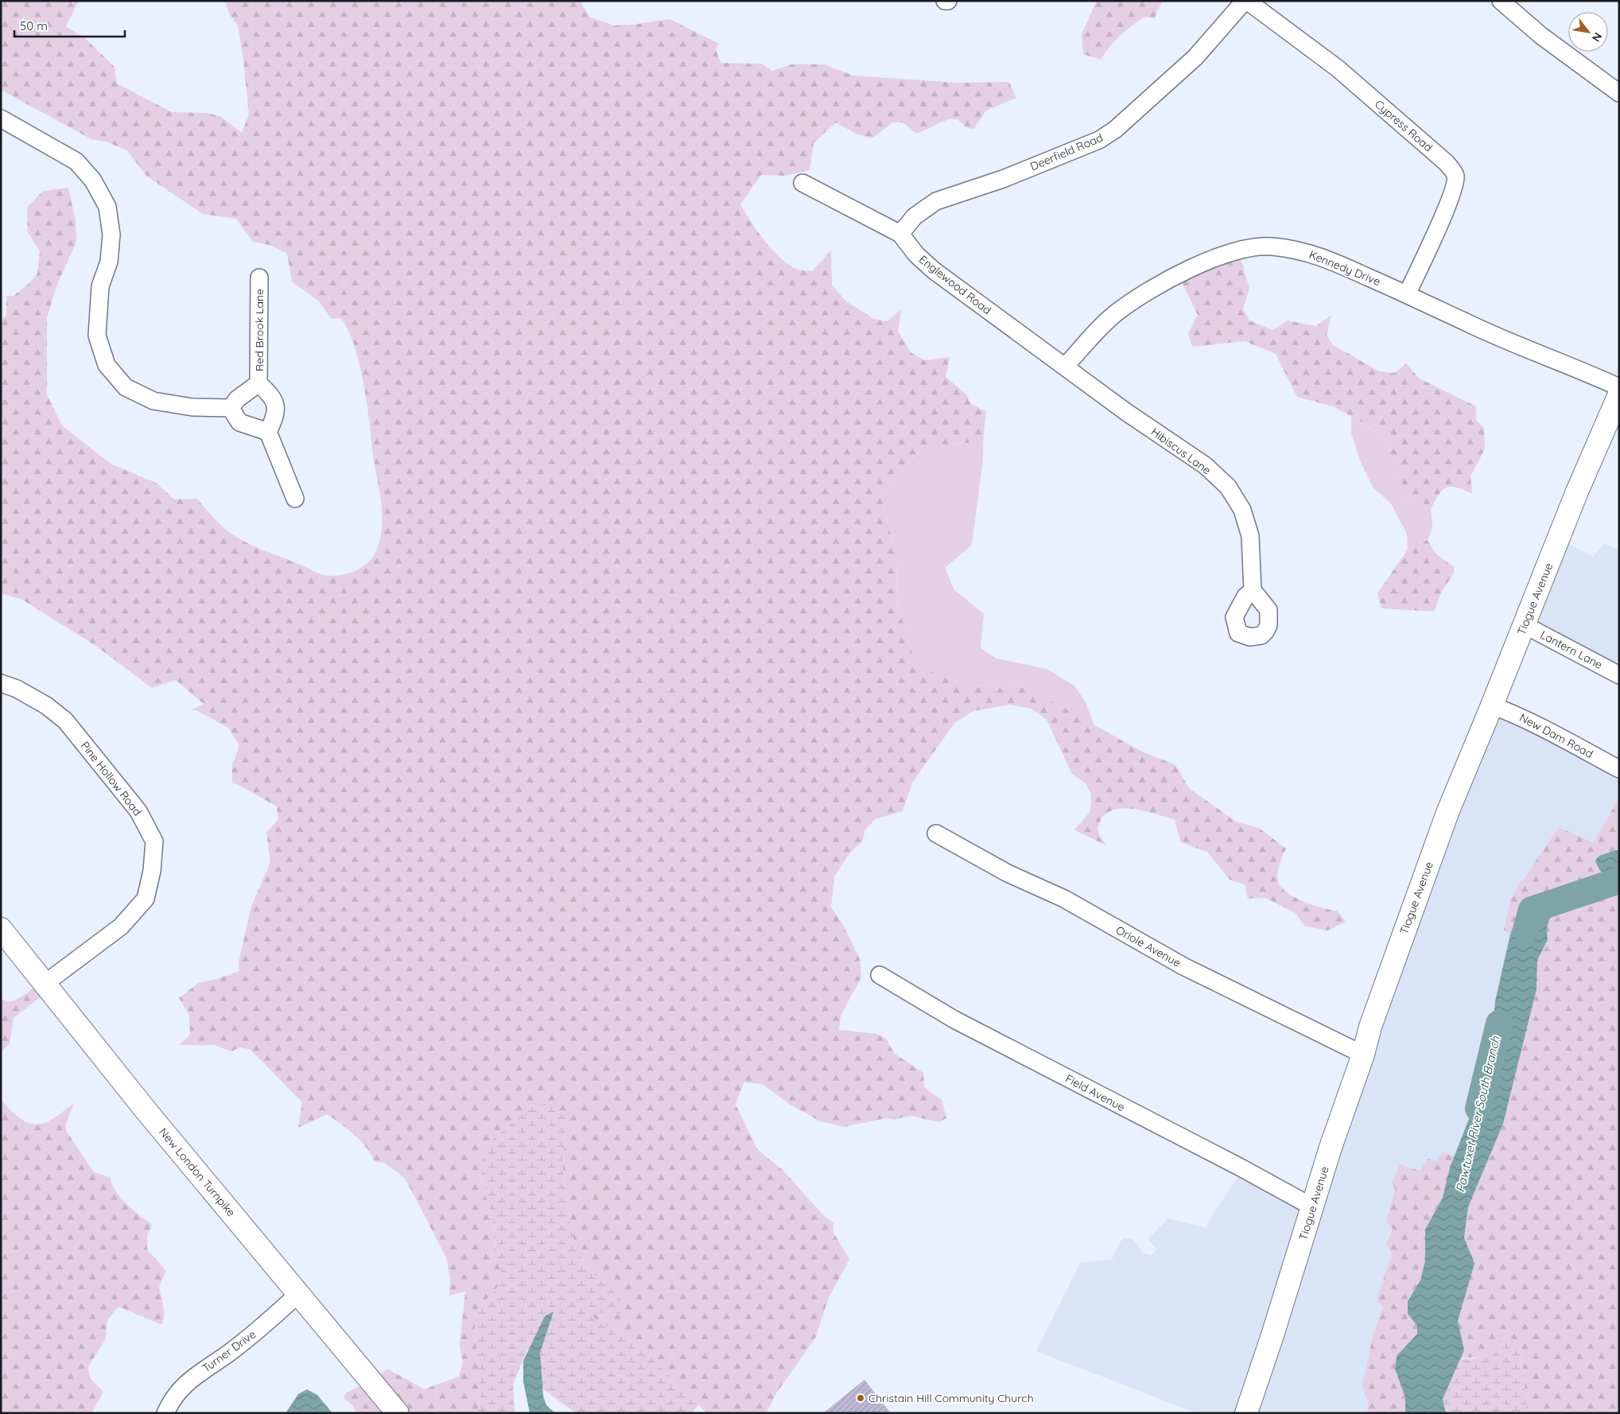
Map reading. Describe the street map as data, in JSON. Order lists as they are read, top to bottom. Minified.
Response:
{"streets":{"main road":["Tiogue Avenue","New London Turnpike"],"street":["Cypress Road","Deerfield Road","Kennedy Drive","Englewood Road","Red Brook Lane","Hibiscus Lane","Lantern Lane","New Dam Road","Pine Hollow Road","Oriole Avenue","Field Avenue","Turner Drive"]},"crossings":[["Cypress Road","Deerfield Road"],["Cypress Road","Kennedy Drive"],["Deerfield Road","Englewood Road"],["Kennedy Drive","Englewood Road"],["Kennedy Drive","Hibiscus Lane"],["Englewood Road","Hibiscus Lane"],["Tiogue Avenue","Lantern Lane"],["Tiogue Avenue","New Dam Road"],["Tiogue Avenue","Oriole Avenue"],["Tiogue Avenue","Field Avenue"],["Pine Hollow Road","New London Turnpike"],["New London Turnpike","Turner Drive"]],"water":["Pawtuxet River South Branch"],"places":["Christain Hill Community Church"],"scale_bar":"50 m","north":"bottom right"}
